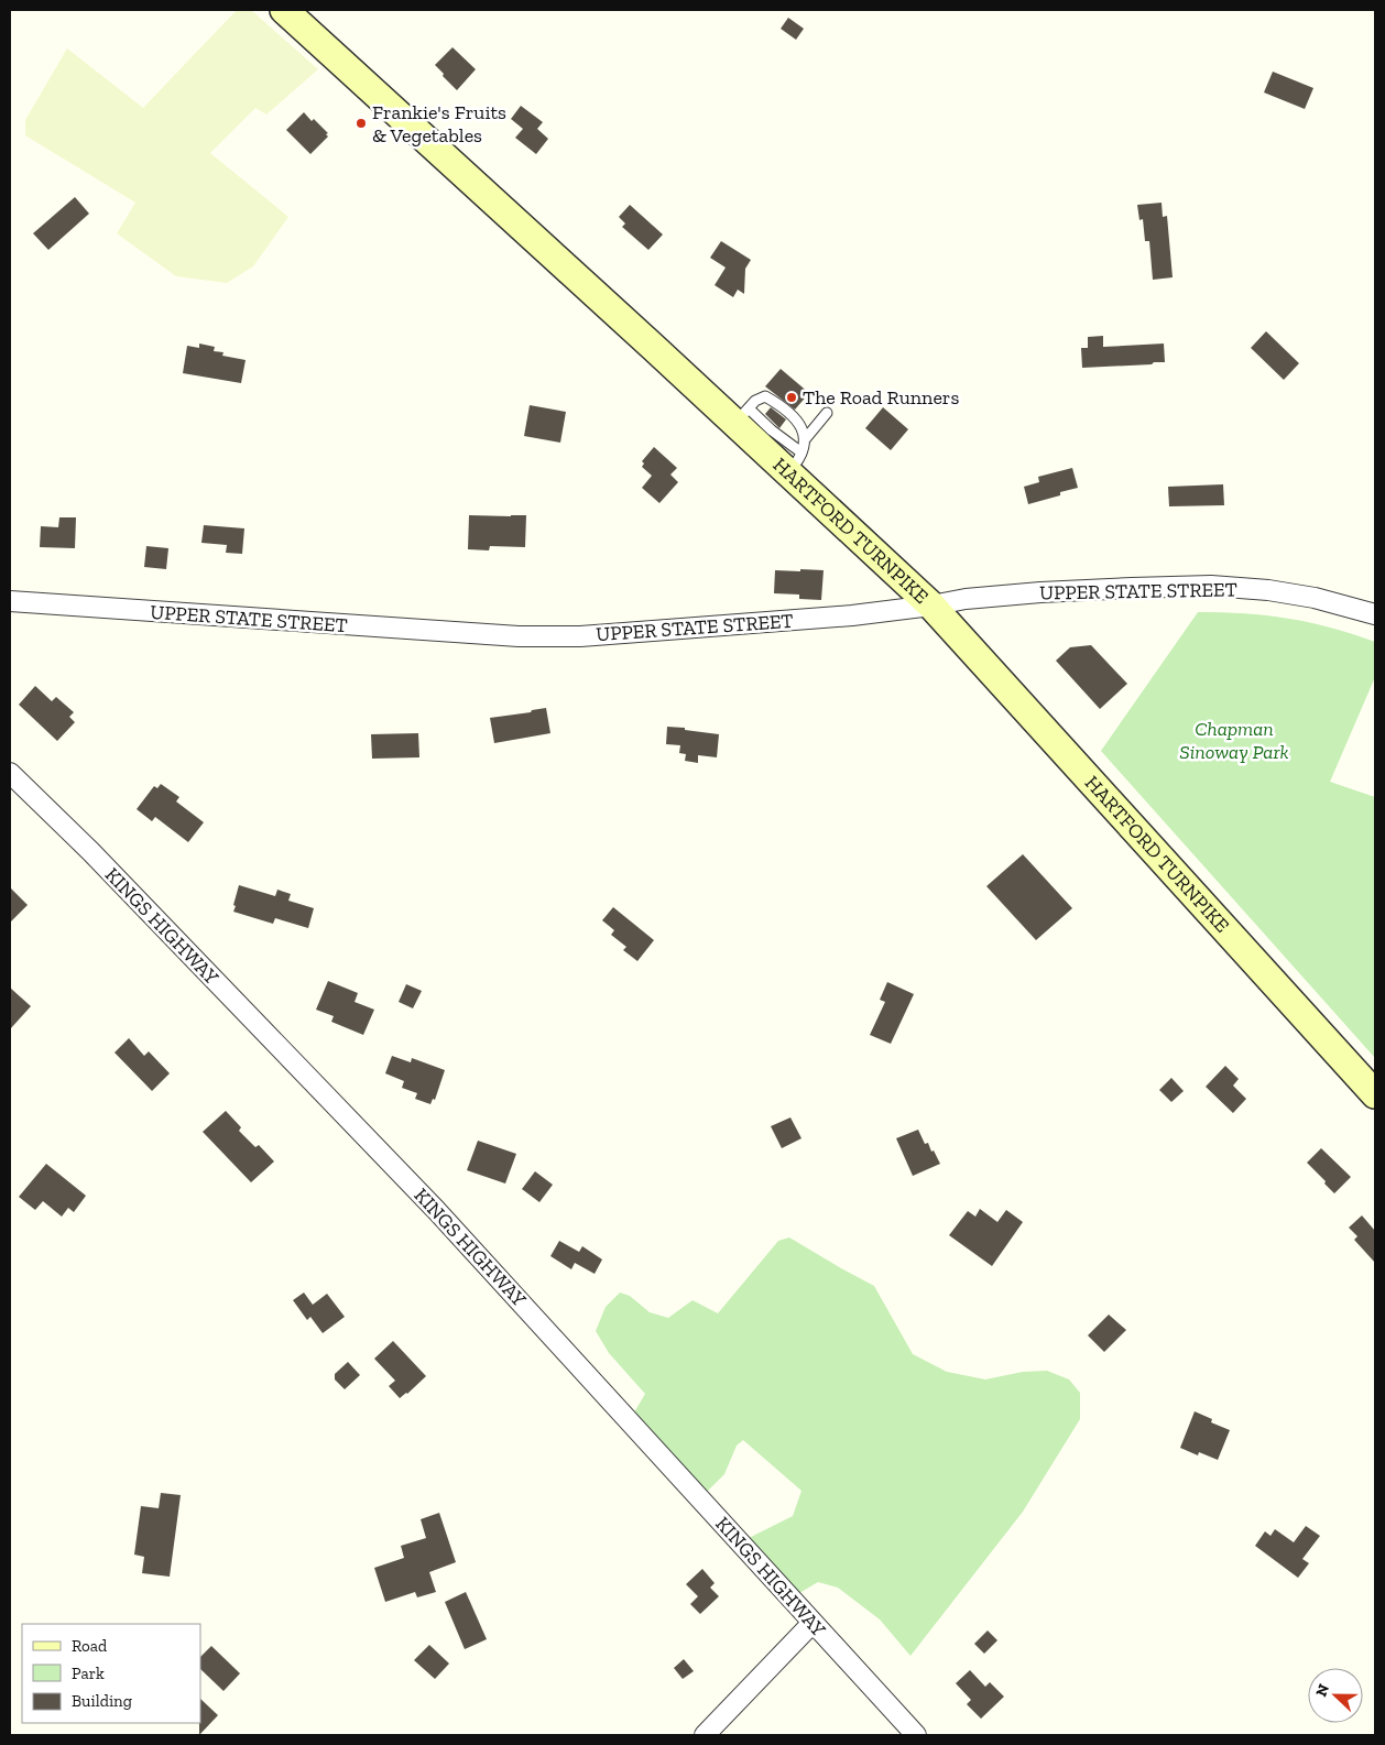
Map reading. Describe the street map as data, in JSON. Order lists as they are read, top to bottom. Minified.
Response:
{"streets":{"main road":["HARTFORD TURNPIKE"],"street":["UPPER STATE STREET","KINGS HIGHWAY"]},"crossings":[["HARTFORD TURNPIKE","UPPER STATE STREET"]],"parks":["Chapman Sinoway Park"],"places":["Frankie's Fruits & Vegetables","The Road Runners"],"legend":["Road","Park","Building"],"north":"left"}
